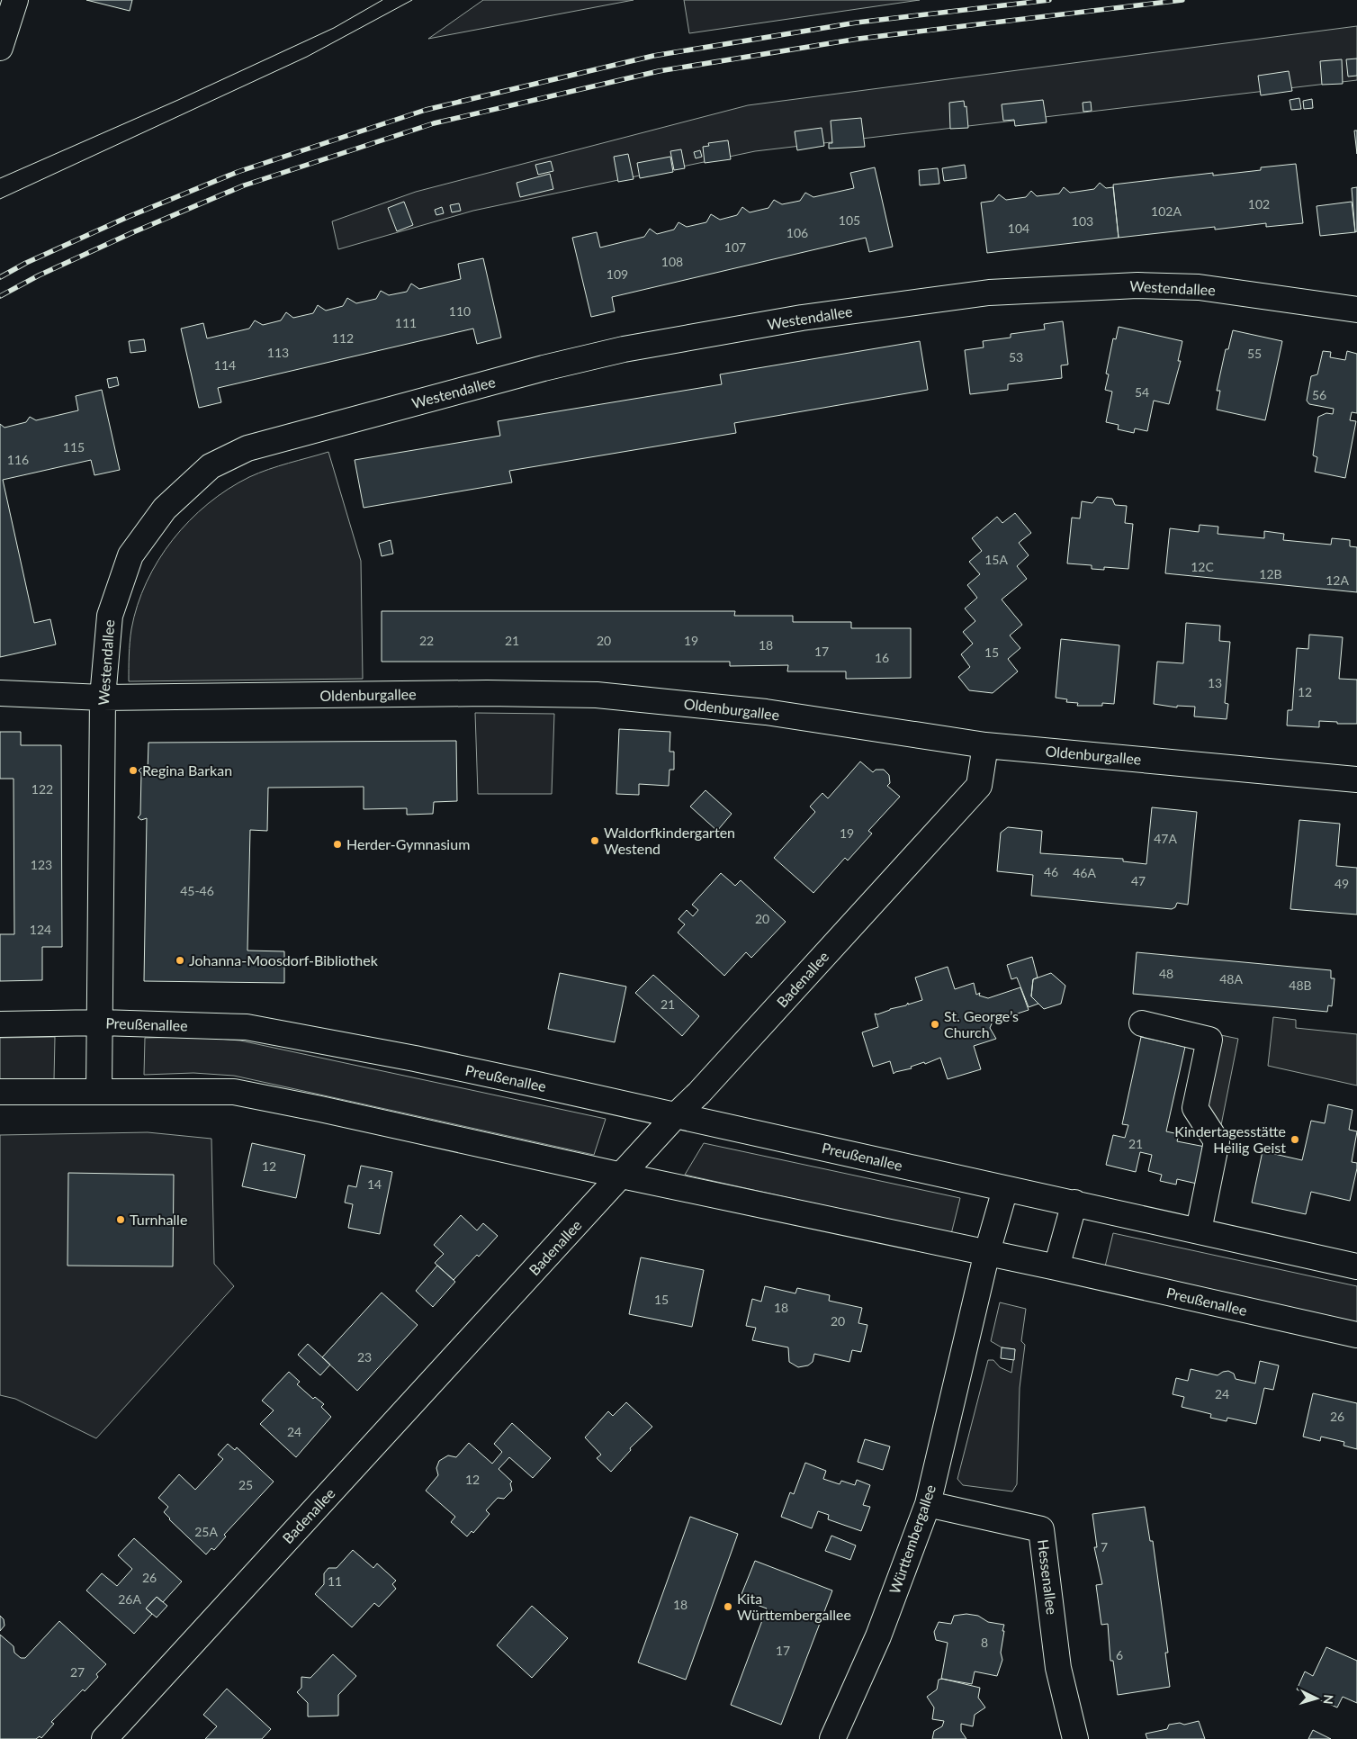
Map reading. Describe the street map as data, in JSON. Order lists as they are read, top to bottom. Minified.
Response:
{"streets":{"street":["Westendallee","Oldenburgallee","Badenallee","Preußenallee","Württembergallee","Hessenallee"]},"crossings":[["Westendallee","Oldenburgallee"],["Westendallee","Preußenallee"],["Oldenburgallee","Badenallee"],["Badenallee","Preußenallee"],["Preußenallee","Württembergallee"],["Württembergallee","Hessenallee"]],"places":["Regina Barkan","Waldorfkindergarten Westend","Herder-Gymnasium","Johanna-Moosdorf-Bibliothek","St. George’s Church","Kindertagesstätte Heilig Geist","Turnhalle","Kita Württembergallee"],"house_numbers":["102","102A","105","103","104","106","107","108","109","110","111","112","113","55","53","114","54","56","115","116","15A","12C","12B","12A","22","21","20","19","18","17","15","16","13","12","122","19","47A","123","46","46A","47","49","45-46","20","124","48","48A","48B","21","21","12","14","15","18","20","23","24","26","24","12","25","25A","7","26","11","26A","18","8","17","6","27"],"north":"right"}
